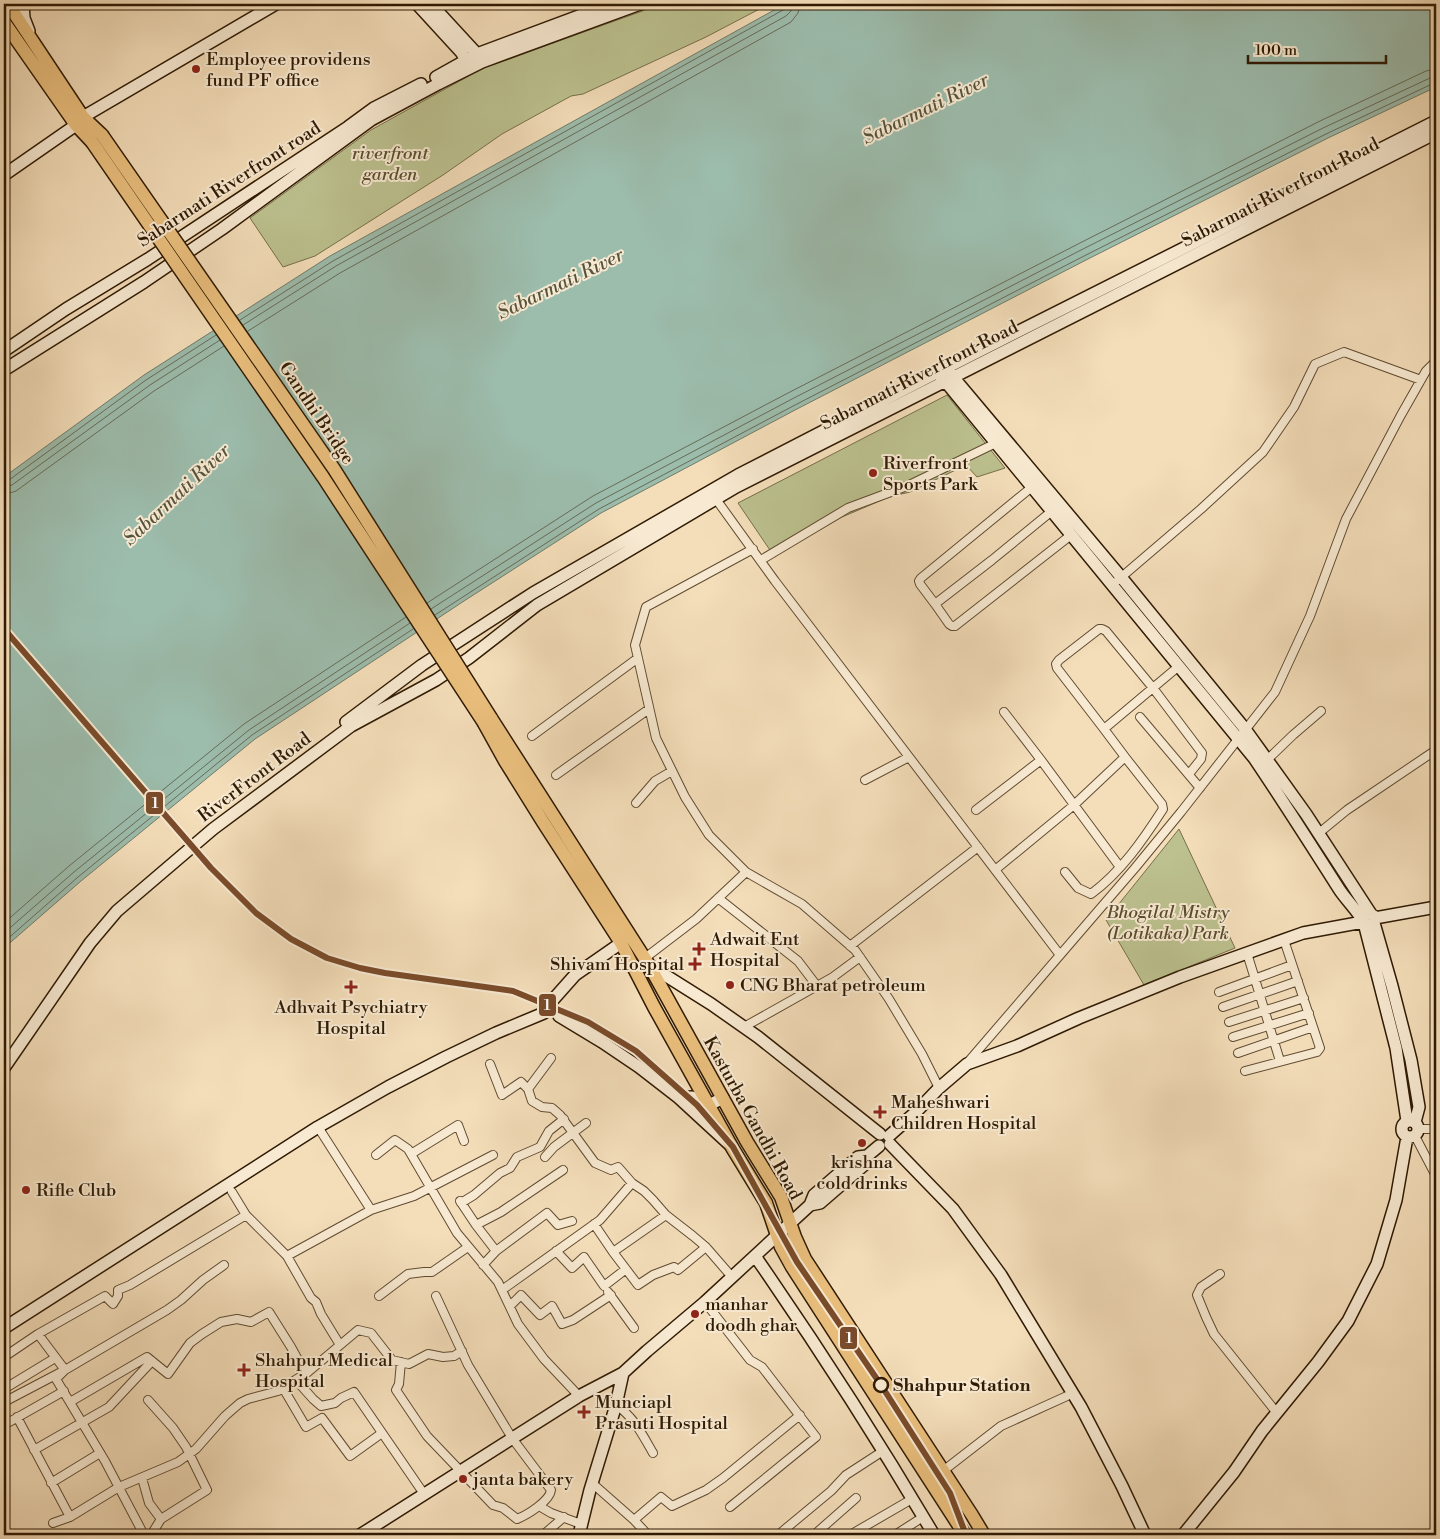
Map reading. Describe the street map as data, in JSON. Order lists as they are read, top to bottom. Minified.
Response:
{"streets":{"main road":["Gandhi Bridge","Kasturba Gandhi Road"],"street":["Sabarmati Riverfront road","Sabarmati Riverfront Road","RiverFront Road"]},"crossings":[["Sabarmati Riverfront Road","RiverFront Road"],["Gandhi Bridge","Kasturba Gandhi Road"]],"water":["Sabarmati River"],"parks":["riverfront garden","Bhogilal Mistry (Lotikaka) Park"],"places":{"other":["Employee providens fund PF office","Riverfront Sports Park","CNG Bharat petroleum","krishna cold drinks","Rifle Club","manhar doodh ghar","Shahpur Station","janta bakery"],"health":["Adwait Ent Hospital","Shivam Hospital","Adhvait Psychiatry Hospital","Maheshwari Children Hospital","Shahpur Medical Hospital","Munciapl Prasuti Hospital"]},"lines":["transit line 1"],"scale_bar":"100 m"}
